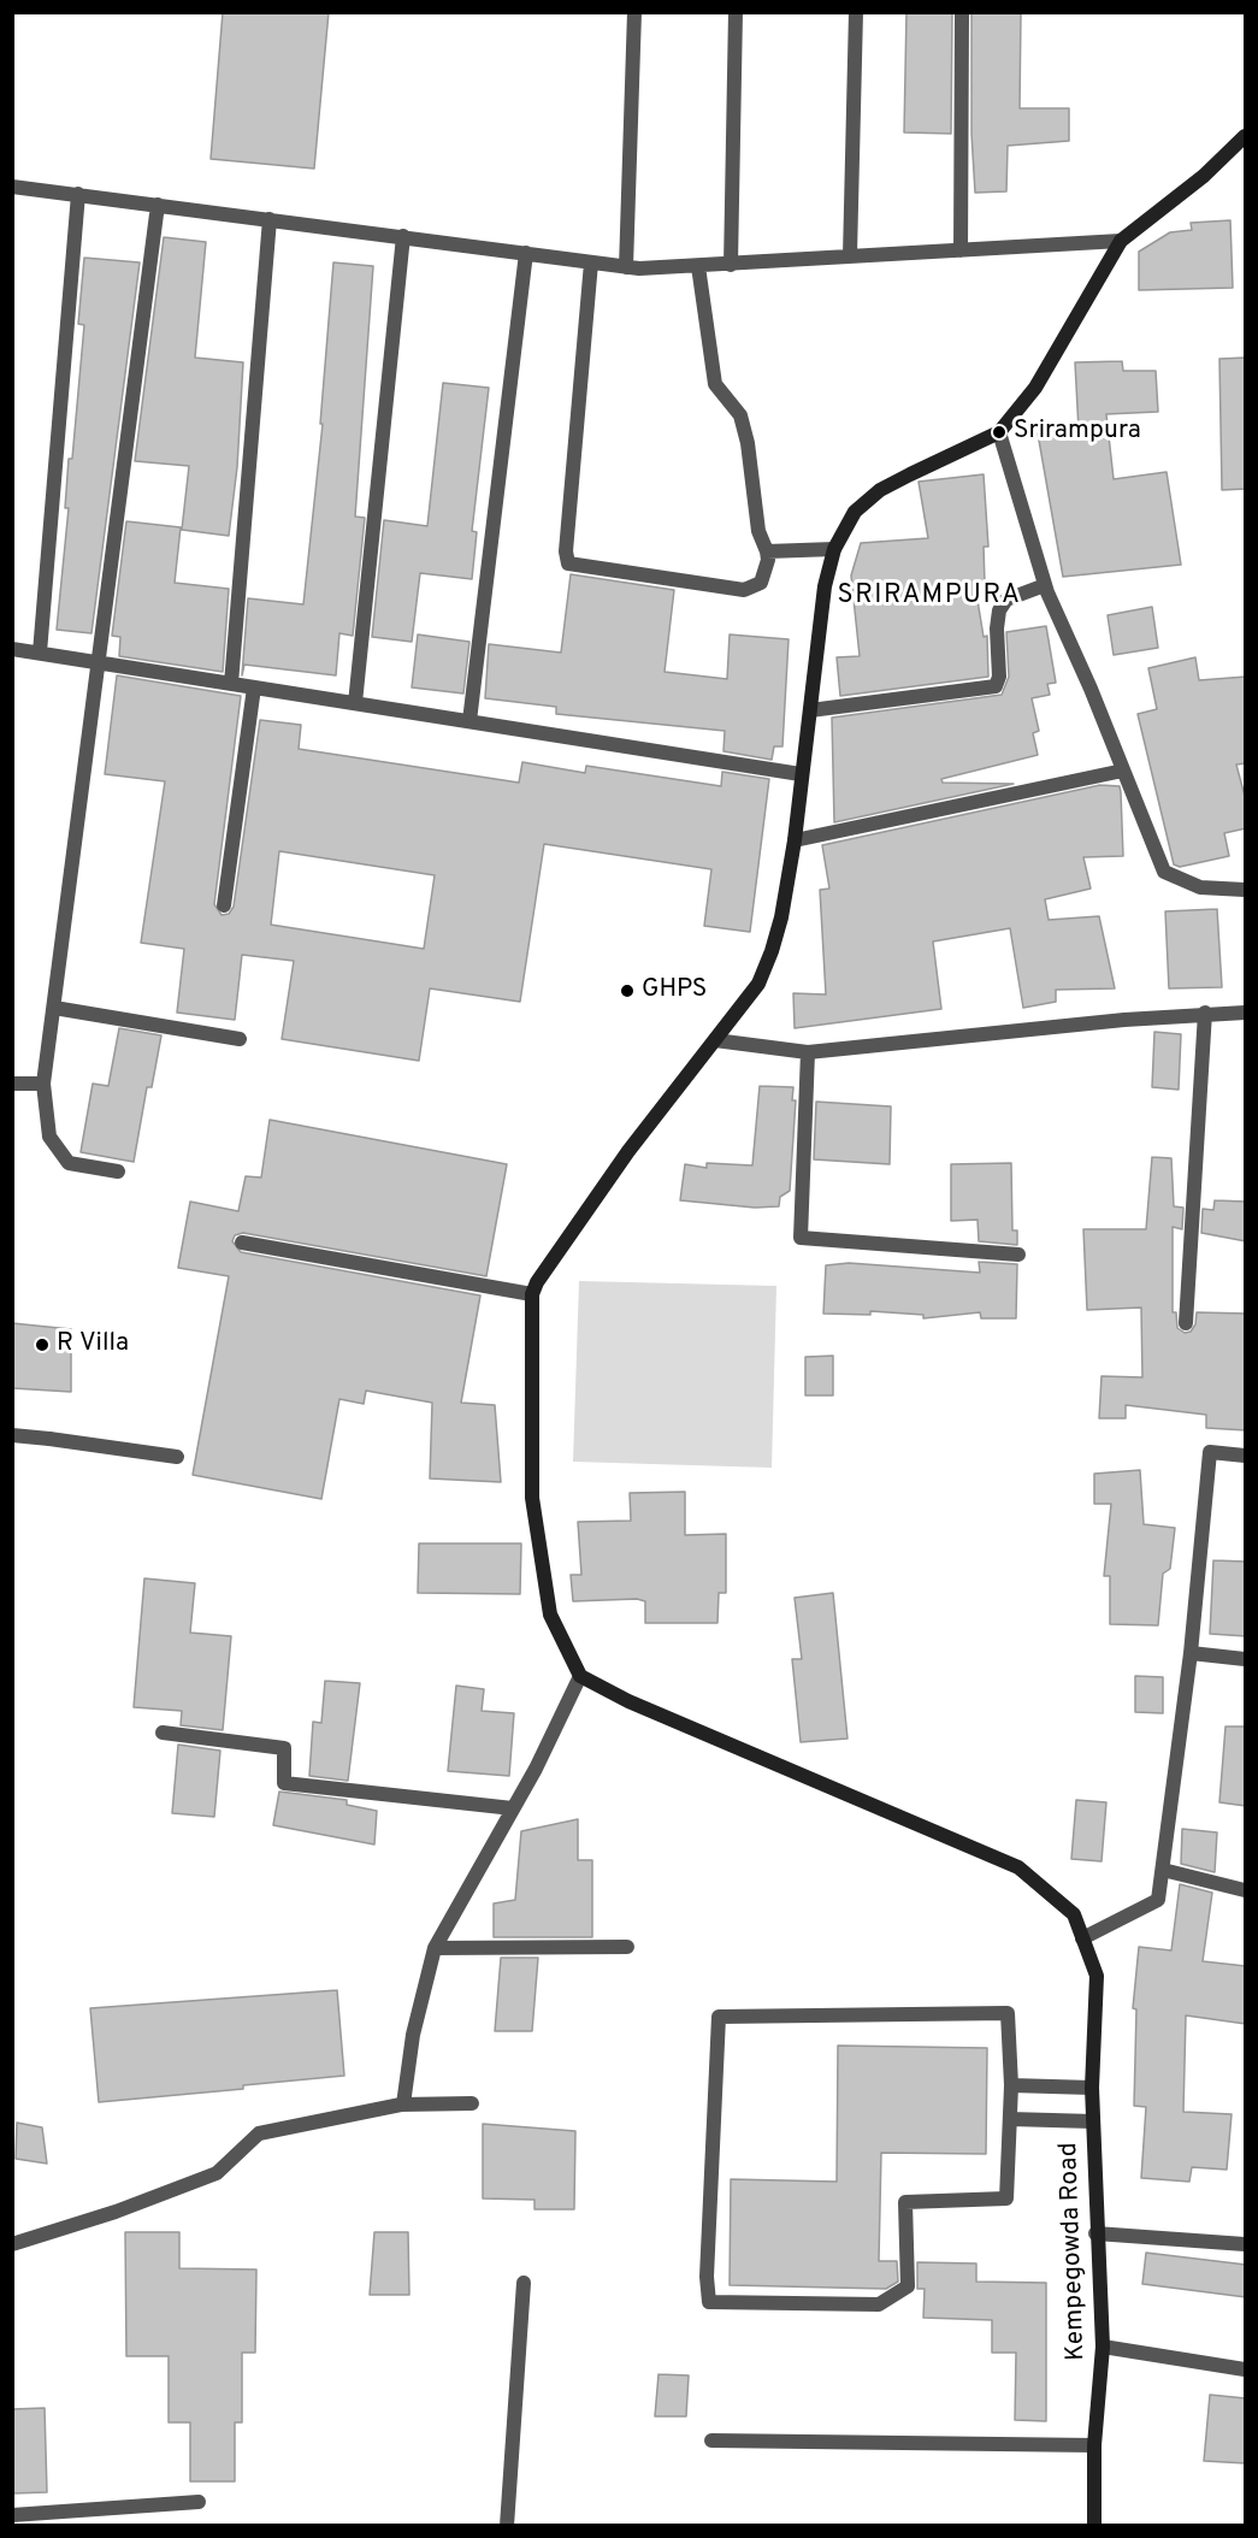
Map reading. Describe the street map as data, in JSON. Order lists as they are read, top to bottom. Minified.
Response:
{"streets":{"street":["Kempegowda Road"]},"districts":["SRIRAMPURA"],"places":["Srirampura","GHPS","R Villa"]}
